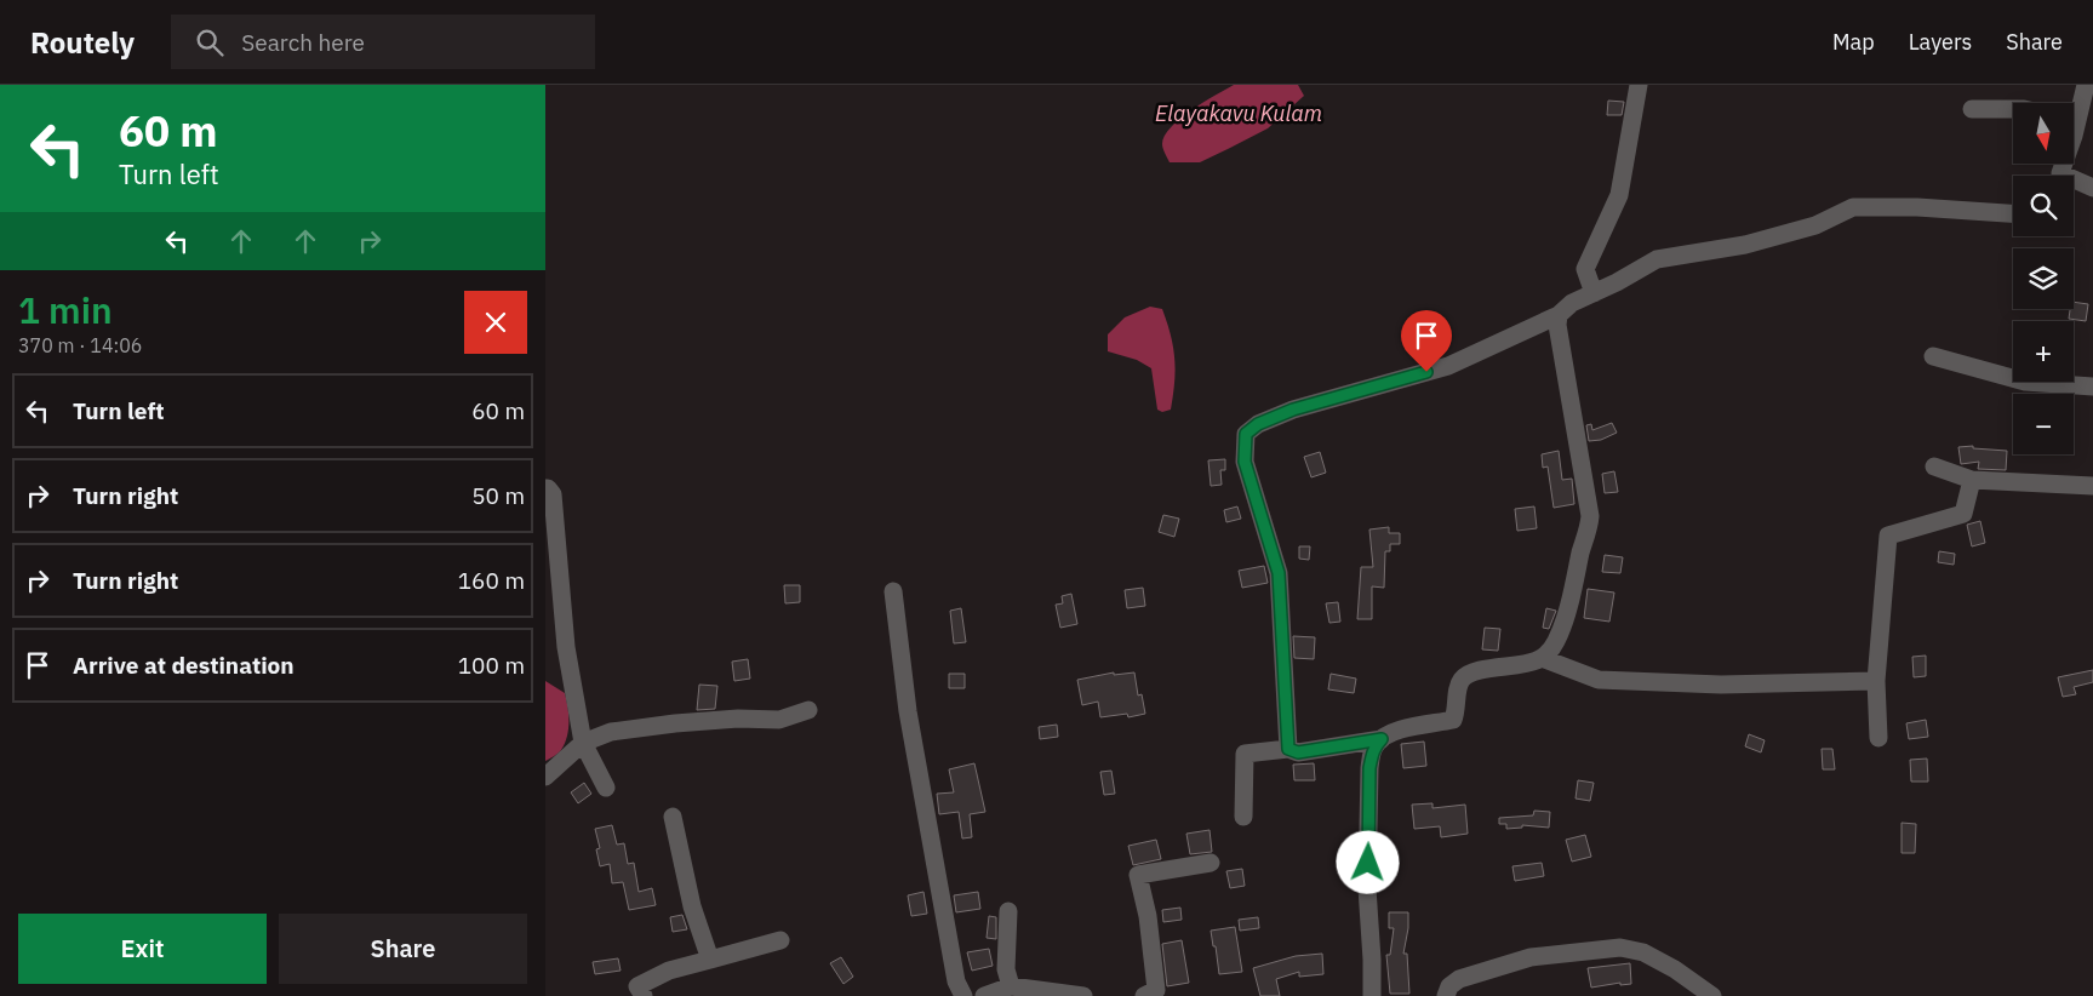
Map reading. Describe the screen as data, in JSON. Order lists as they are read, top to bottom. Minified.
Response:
{"water":["Elayakavu Kulam"],"north":"bottom","page":{"header":"Routely","search":"Search here","nav":["Map","Layers","Share"],"turn":["60 m","Turn left"],"map_buttons":["+","−"],"heading":["1 min","370 m · 14:06"],"list":[{"name":"Turn left","value":"60 m"},{"name":"Turn right","value":"50 m"},{"name":"Turn right","value":"160 m"},{"name":"Arrive at destination","value":"100 m"}],"buttons":["Exit","Share"]}}
